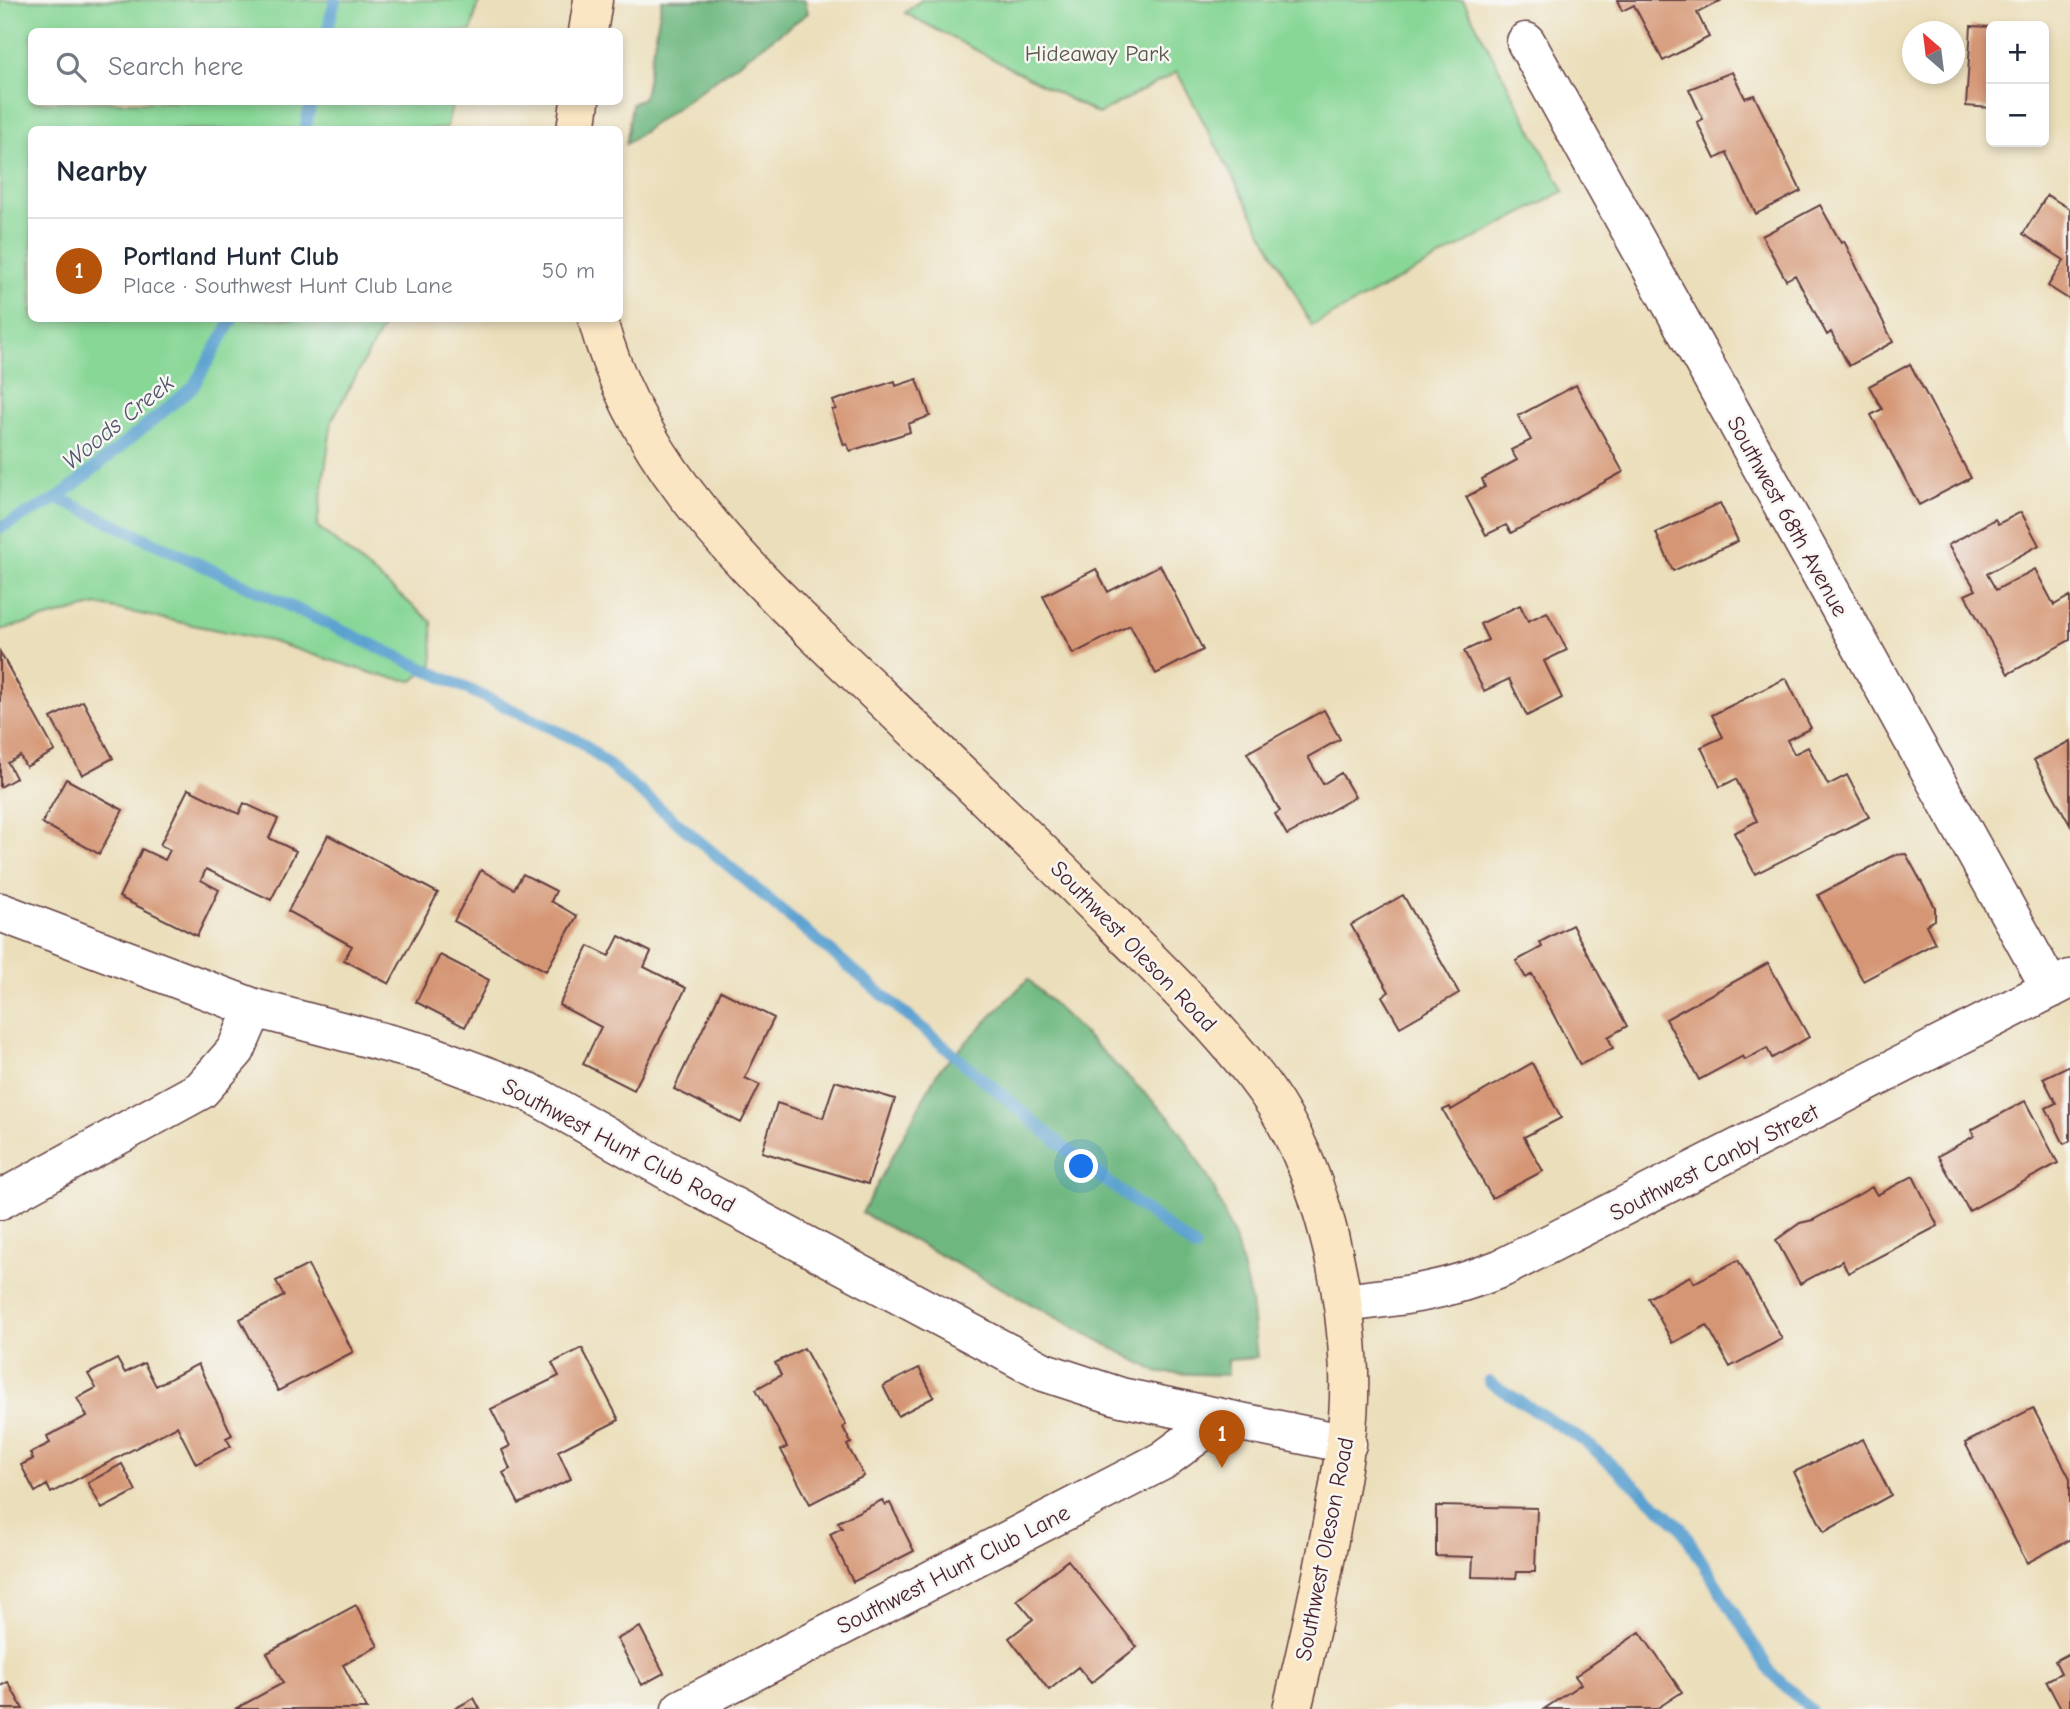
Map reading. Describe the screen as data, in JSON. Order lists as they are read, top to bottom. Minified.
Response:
{"streets":{"main road":["Southwest Oleson Road"],"street":["Southwest 68th Avenue","Southwest Hunt Club Road","Southwest Canby Street","Southwest Hunt Club Lane"]},"crossings":[["Southwest 68th Avenue","Southwest Canby Street"],["Southwest Oleson Road","Southwest Canby Street"],["Southwest Hunt Club Road","Southwest Hunt Club Lane"]],"water":["Woods Creek"],"parks":["Hideaway Park"],"north":"top left","page":{"map_buttons":["+","−"],"search":"Search here","heading":"Nearby","list":[{"mark":"1","name":"Portland Hunt Club","note":"Place · Southwest Hunt Club Lane","value":"50 m"}],"pins":"1"}}
